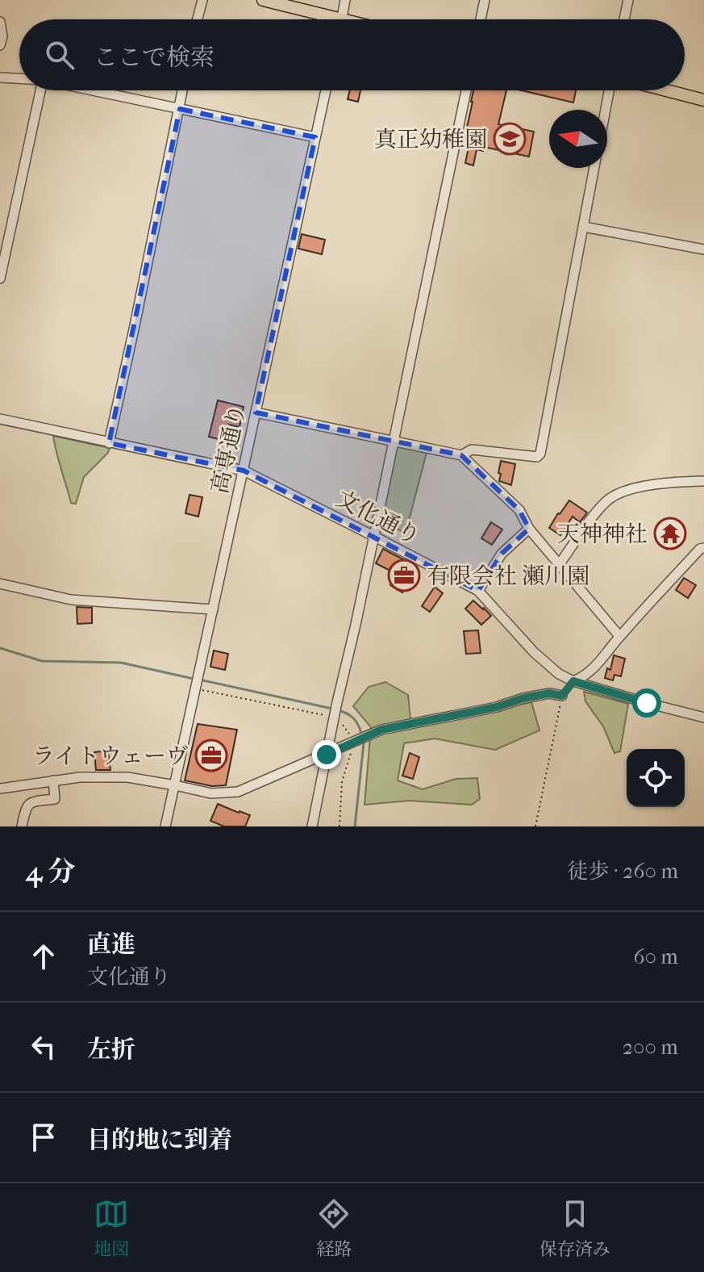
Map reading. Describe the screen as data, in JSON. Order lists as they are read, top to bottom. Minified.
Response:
{"streets":{"street":["高専通り","文化通り"]},"crossings":[["高専通り","文化通り"]],"places":{"school or university":["真正幼稚園"],"temple":["天神神社"],"office":["有限会社 瀬川園","ライトウェーヴ"]},"north":"left","page":{"search":"ここで検索","heading":["4 分","徒歩 · 260 m"],"list":[["直進","文化通り","60 m"],["左折","200 m"],"目的地に到着"],"nav":["地図","経路","保存済み"]}}
